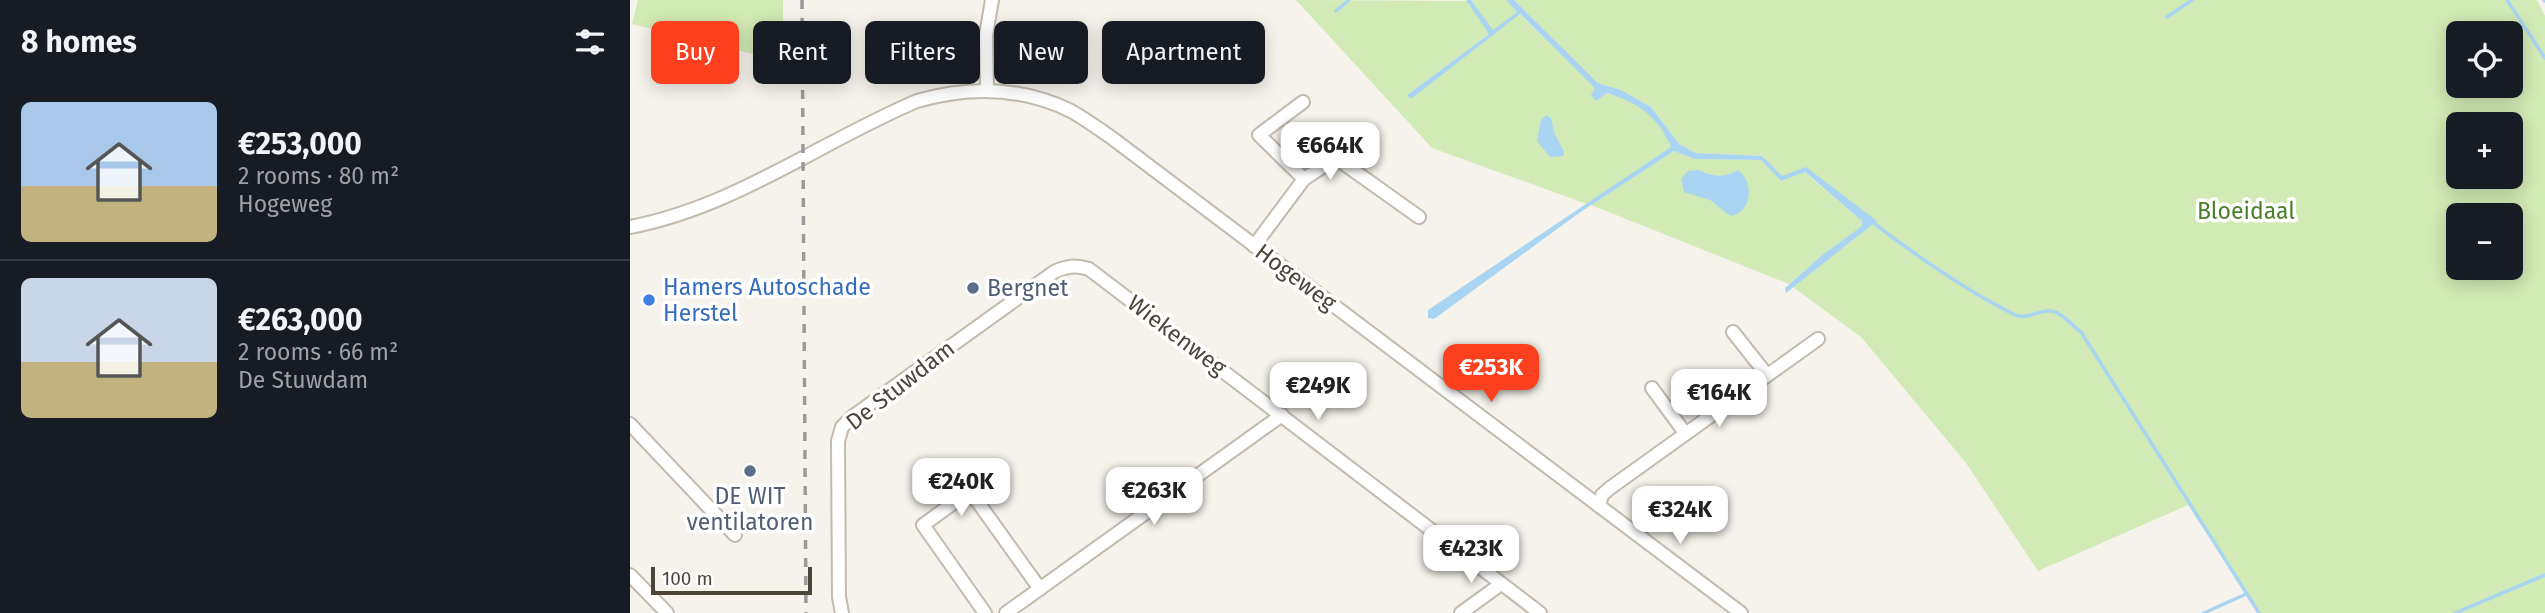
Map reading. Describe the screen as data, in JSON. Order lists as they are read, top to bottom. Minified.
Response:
{"streets":{"street":["Hogeweg","Wiekenweg","De Stuwdam"]},"crossings":[["Wiekenweg","De Stuwdam"]],"parks":["Bloeidaal"],"places":["Bergnet","Hamers Autoschade Herstel","DE WIT ventilatoren"],"scale_bar":"100 m","page":{"heading":"8 homes","map_buttons":["+","−"],"chip":["Buy","Rent","Filters","New","Apartment"],"list":[{"name":"€253,000","note":"2 rooms · 80 m² · Hogeweg"},{"name":"€263,000","note":"2 rooms · 66 m² · De Stuwdam"}],"price":["€664K","€253K","€249K","€164K","€240K","€263K","€324K","€423K"],"scale":"100 m"}}
